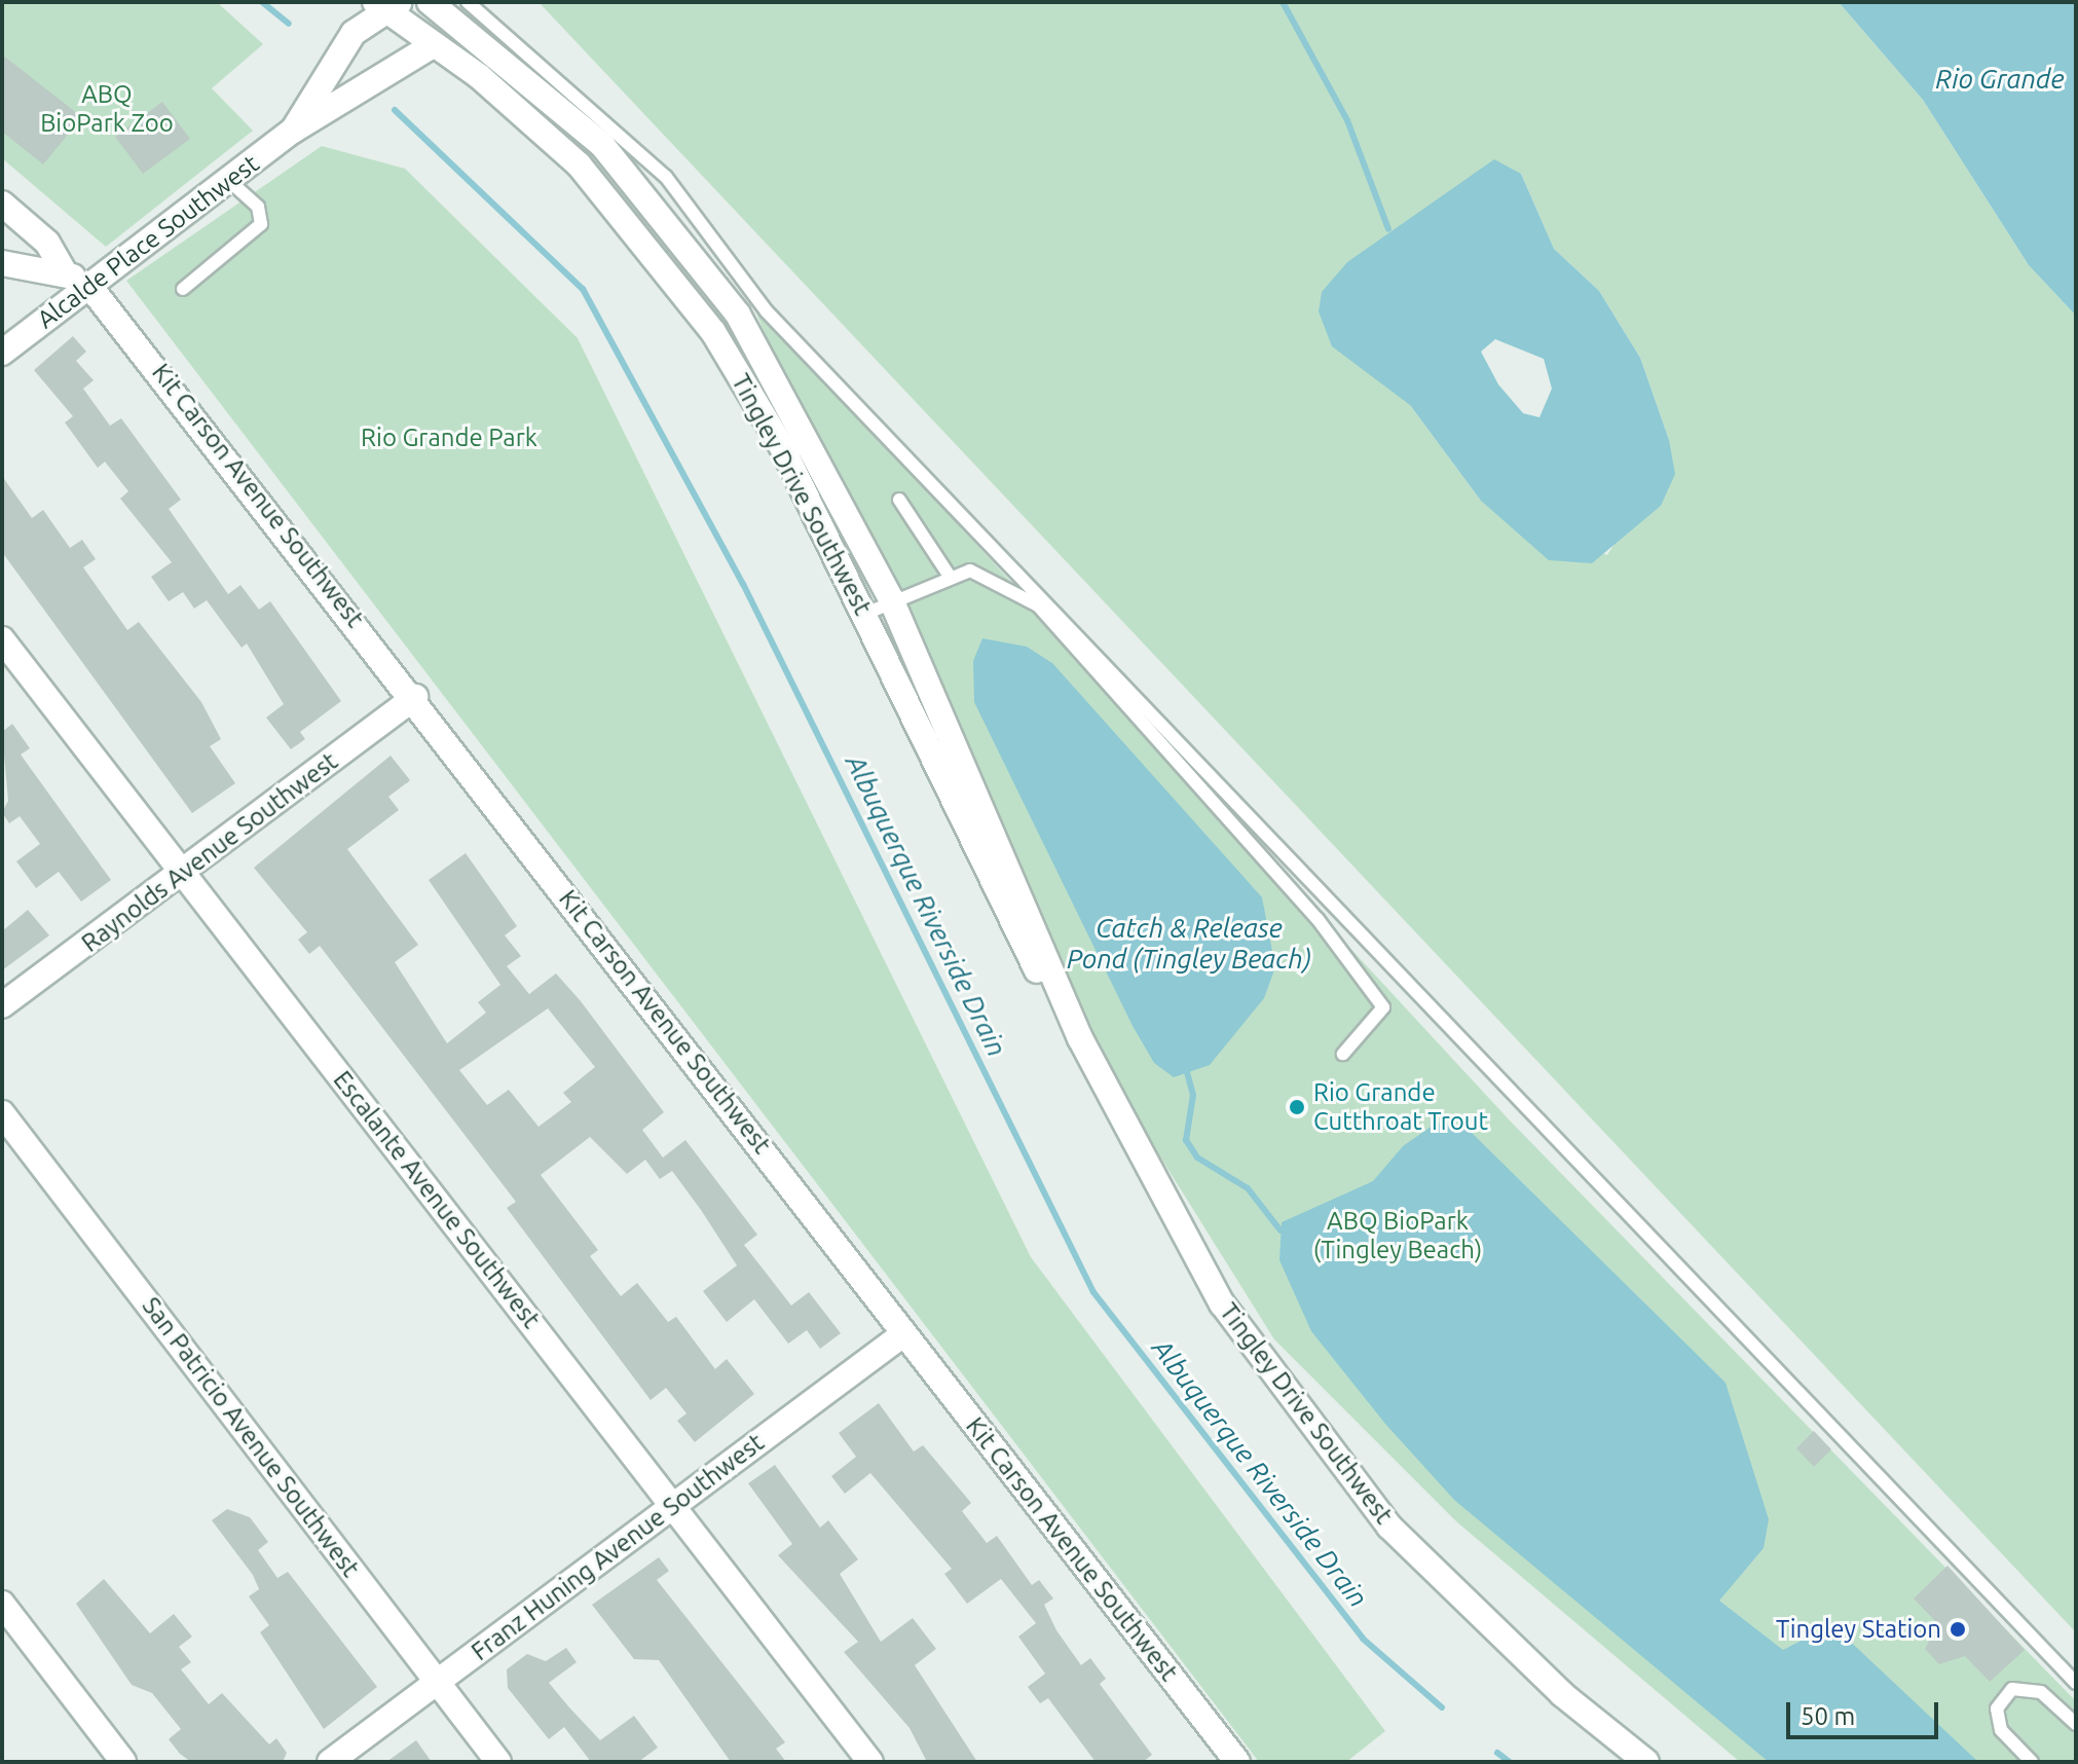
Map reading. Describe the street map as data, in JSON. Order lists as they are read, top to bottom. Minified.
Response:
{"streets":{"street":["Alcalde Place Southwest","Tingley Drive Southwest","Kit Carson Avenue Southwest","Raynolds Avenue Southwest","Escalante Avenue Southwest","San Patricio Avenue Southwest","Franz Huning Avenue Southwest"]},"crossings":[["Alcalde Place Southwest","Tingley Drive Southwest"],["Alcalde Place Southwest","Kit Carson Avenue Southwest"],["Kit Carson Avenue Southwest","Raynolds Avenue Southwest"],["Kit Carson Avenue Southwest","Franz Huning Avenue Southwest"],["Raynolds Avenue Southwest","Escalante Avenue Southwest"],["Escalante Avenue Southwest","Franz Huning Avenue Southwest"],["San Patricio Avenue Southwest","Franz Huning Avenue Southwest"]],"water":["Rio Grande","Albuquerque Riverside Drain","Catch & Release Pond (Tingley Beach)"],"parks":["ABQ BioPark Zoo","Rio Grande Park","ABQ BioPark (Tingley Beach)"],"places":["Rio Grande Cutthroat Trout","Tingley Station"],"scale_bar":"50 m"}
